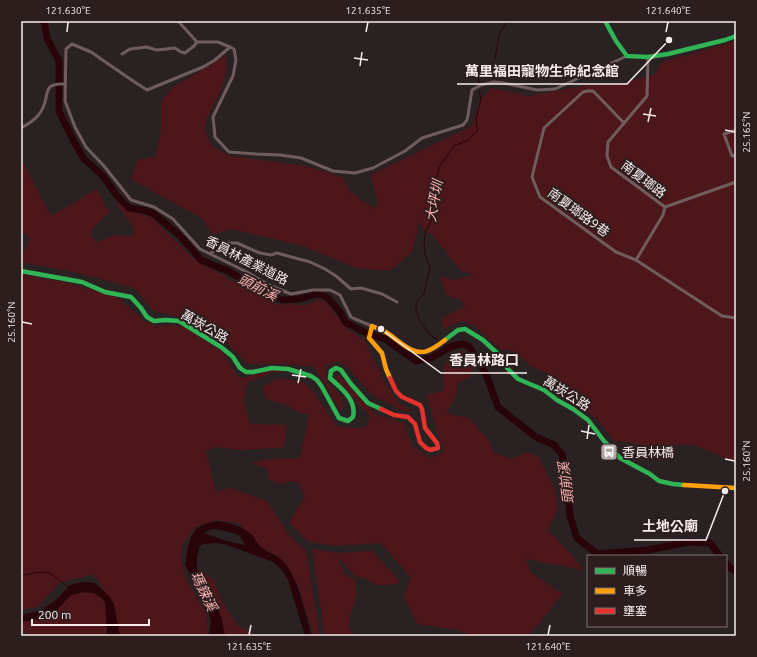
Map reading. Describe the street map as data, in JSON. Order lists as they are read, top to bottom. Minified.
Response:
{"streets":{"street":["南夏瑯路","南夏瑯路9巷","香員林產業道路","萬崁公路"]},"crossings":[["南夏瑯路","南夏瑯路9巷"],["香員林產業道路","萬崁公路"]],"water":["大坪圳","頭前溪","瑪鋉溪"],"places":{"other":["萬里福田寵物生命紀念館","香員林路口","土地公廟"],"bus stop":["香員林橋"]},"legend":["順暢","車多","壅塞"],"scale_bar":"200 m","coordinates":["121.630°E","121.635°E","121.640°E","25.165°N","25.160°N"]}
